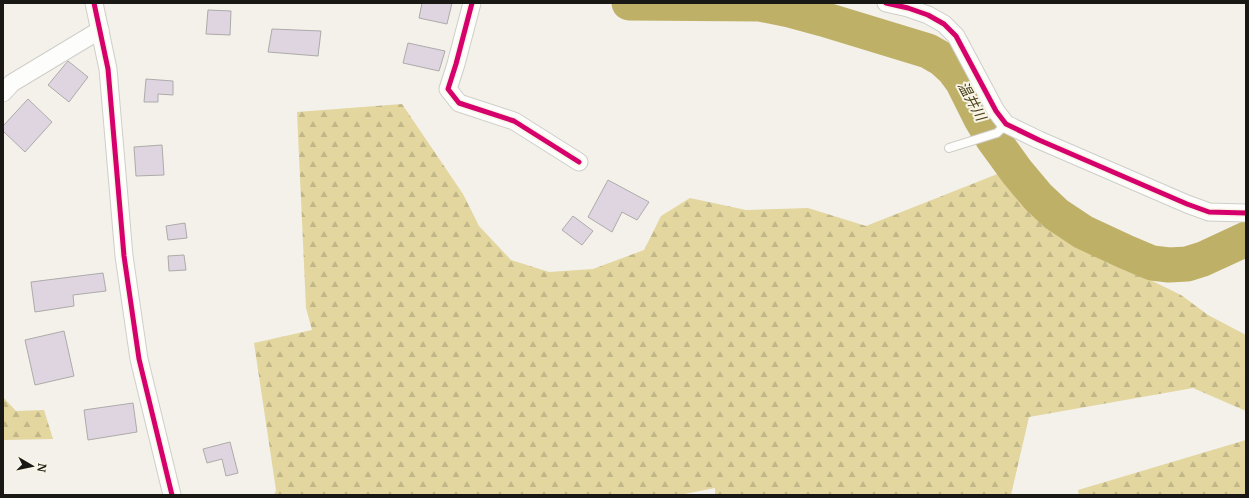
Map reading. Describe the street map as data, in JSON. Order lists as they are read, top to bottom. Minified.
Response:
{"water":["温井川"],"north":"right"}
